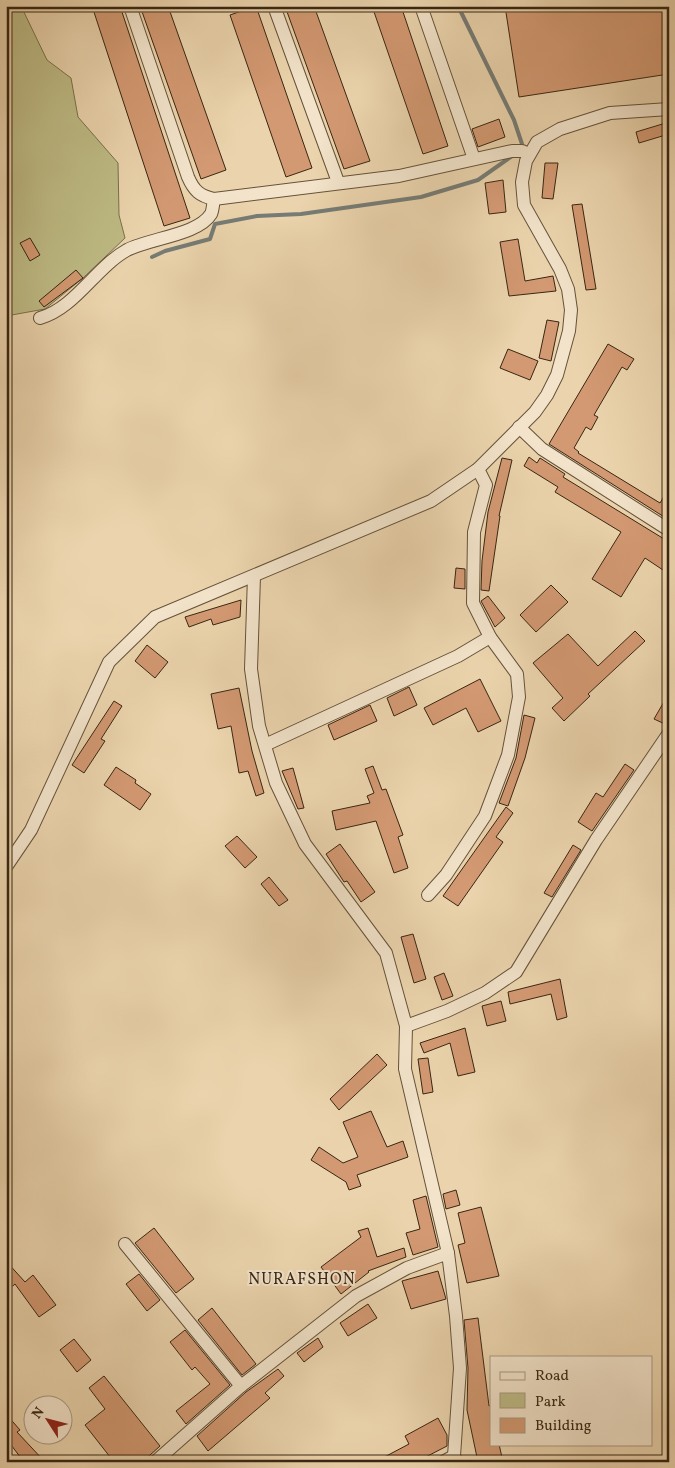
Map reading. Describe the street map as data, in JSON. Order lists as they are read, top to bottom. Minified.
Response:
{"districts":["NURAFSHON"],"legend":["Road","Park","Building"],"north":"top left"}
